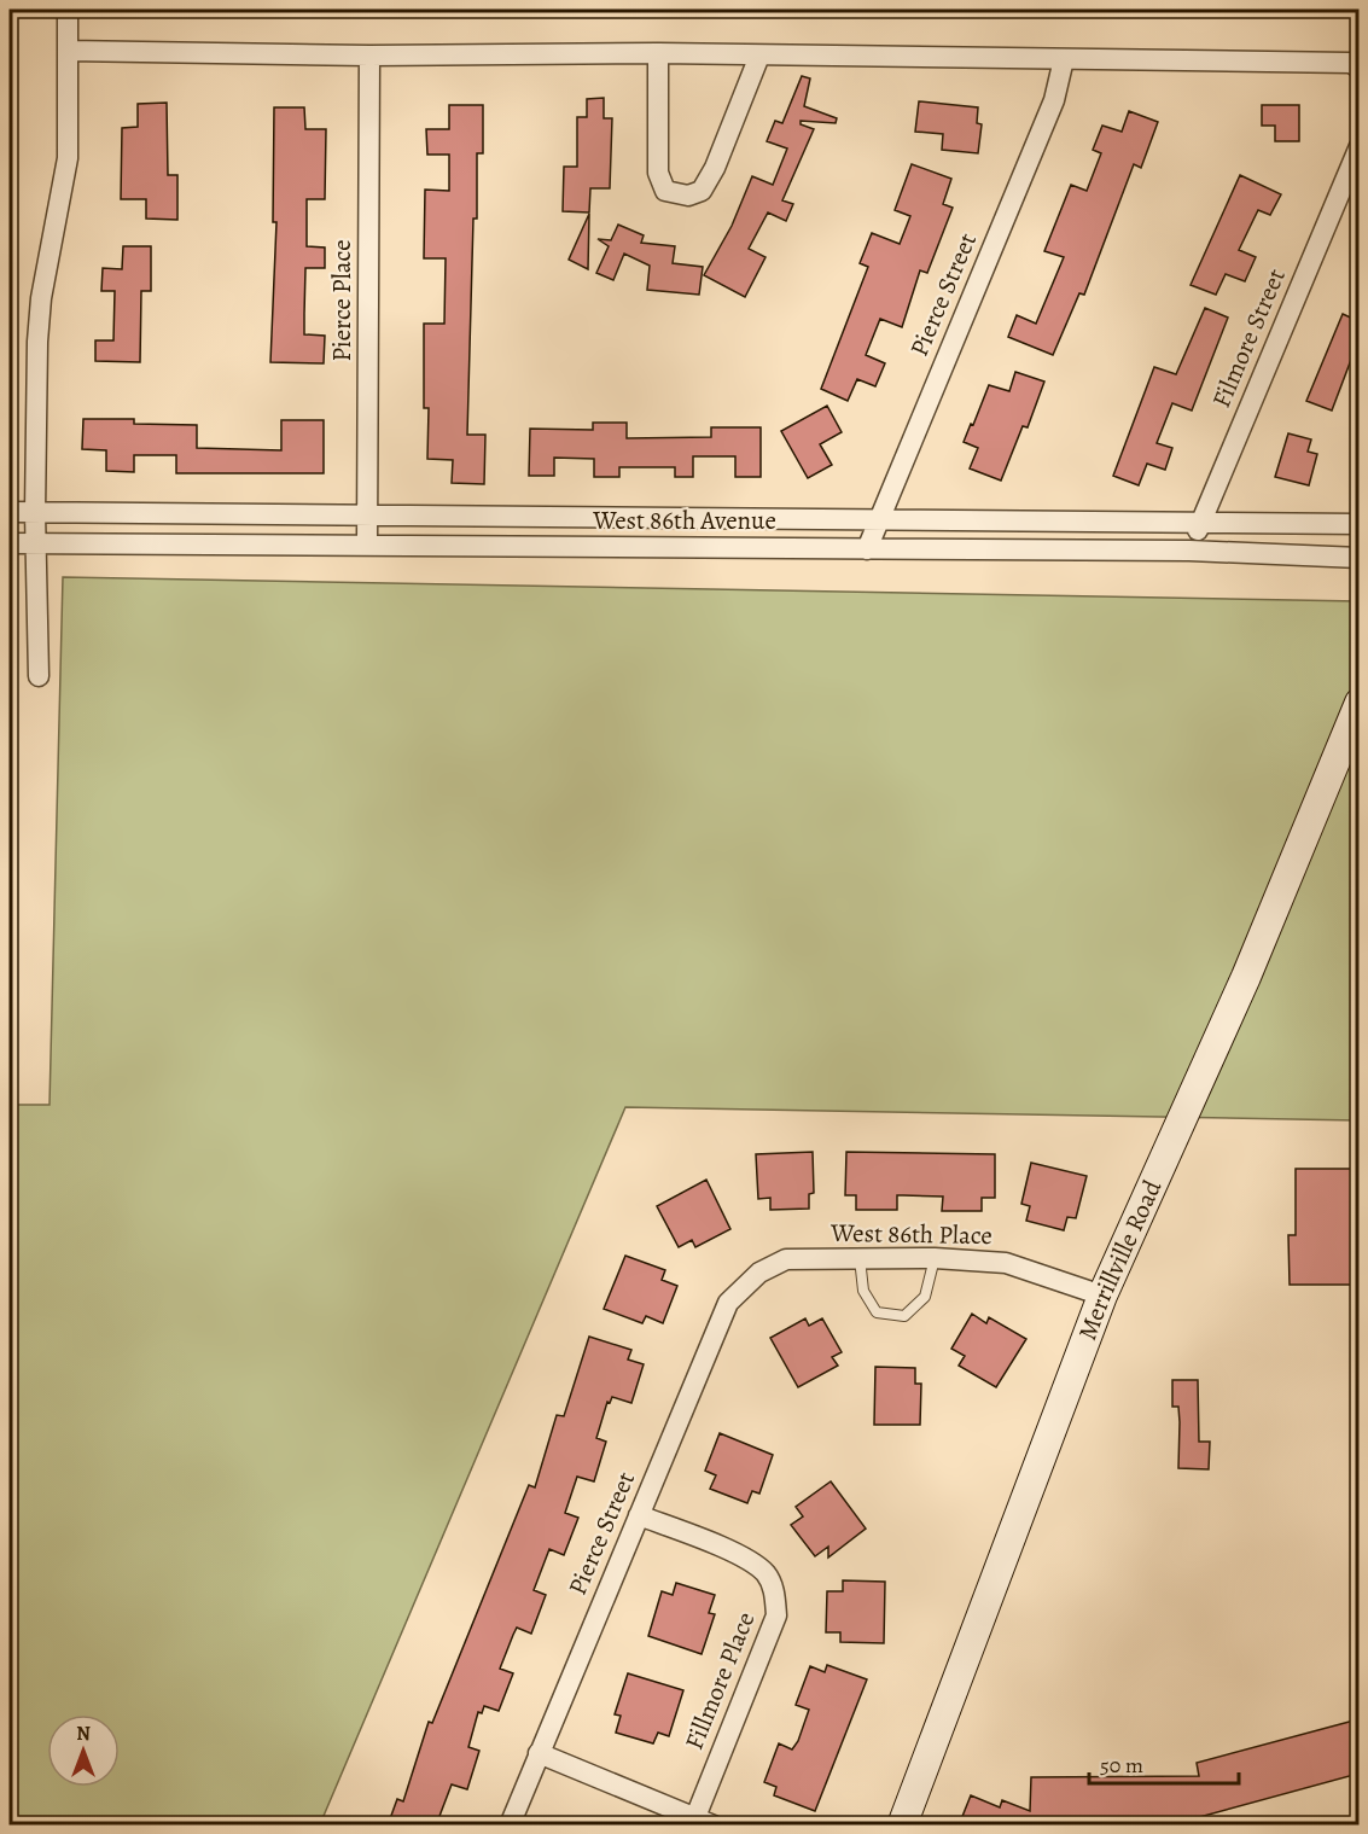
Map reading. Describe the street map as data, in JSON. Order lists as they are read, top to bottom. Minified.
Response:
{"streets":{"street":["Pierce Street","Pierce Place","Filmore Street","West 86th Avenue","West 86th Place","Merrillville Road","Fillmore Place"]},"crossings":[["Pierce Street","West 86th Avenue"],["Pierce Street","West 86th Place"],["Pierce Street","Fillmore Place"],["Pierce Place","West 86th Avenue"],["Filmore Street","West 86th Avenue"],["West 86th Place","Merrillville Road"]],"scale_bar":"50 m","north":"top"}
